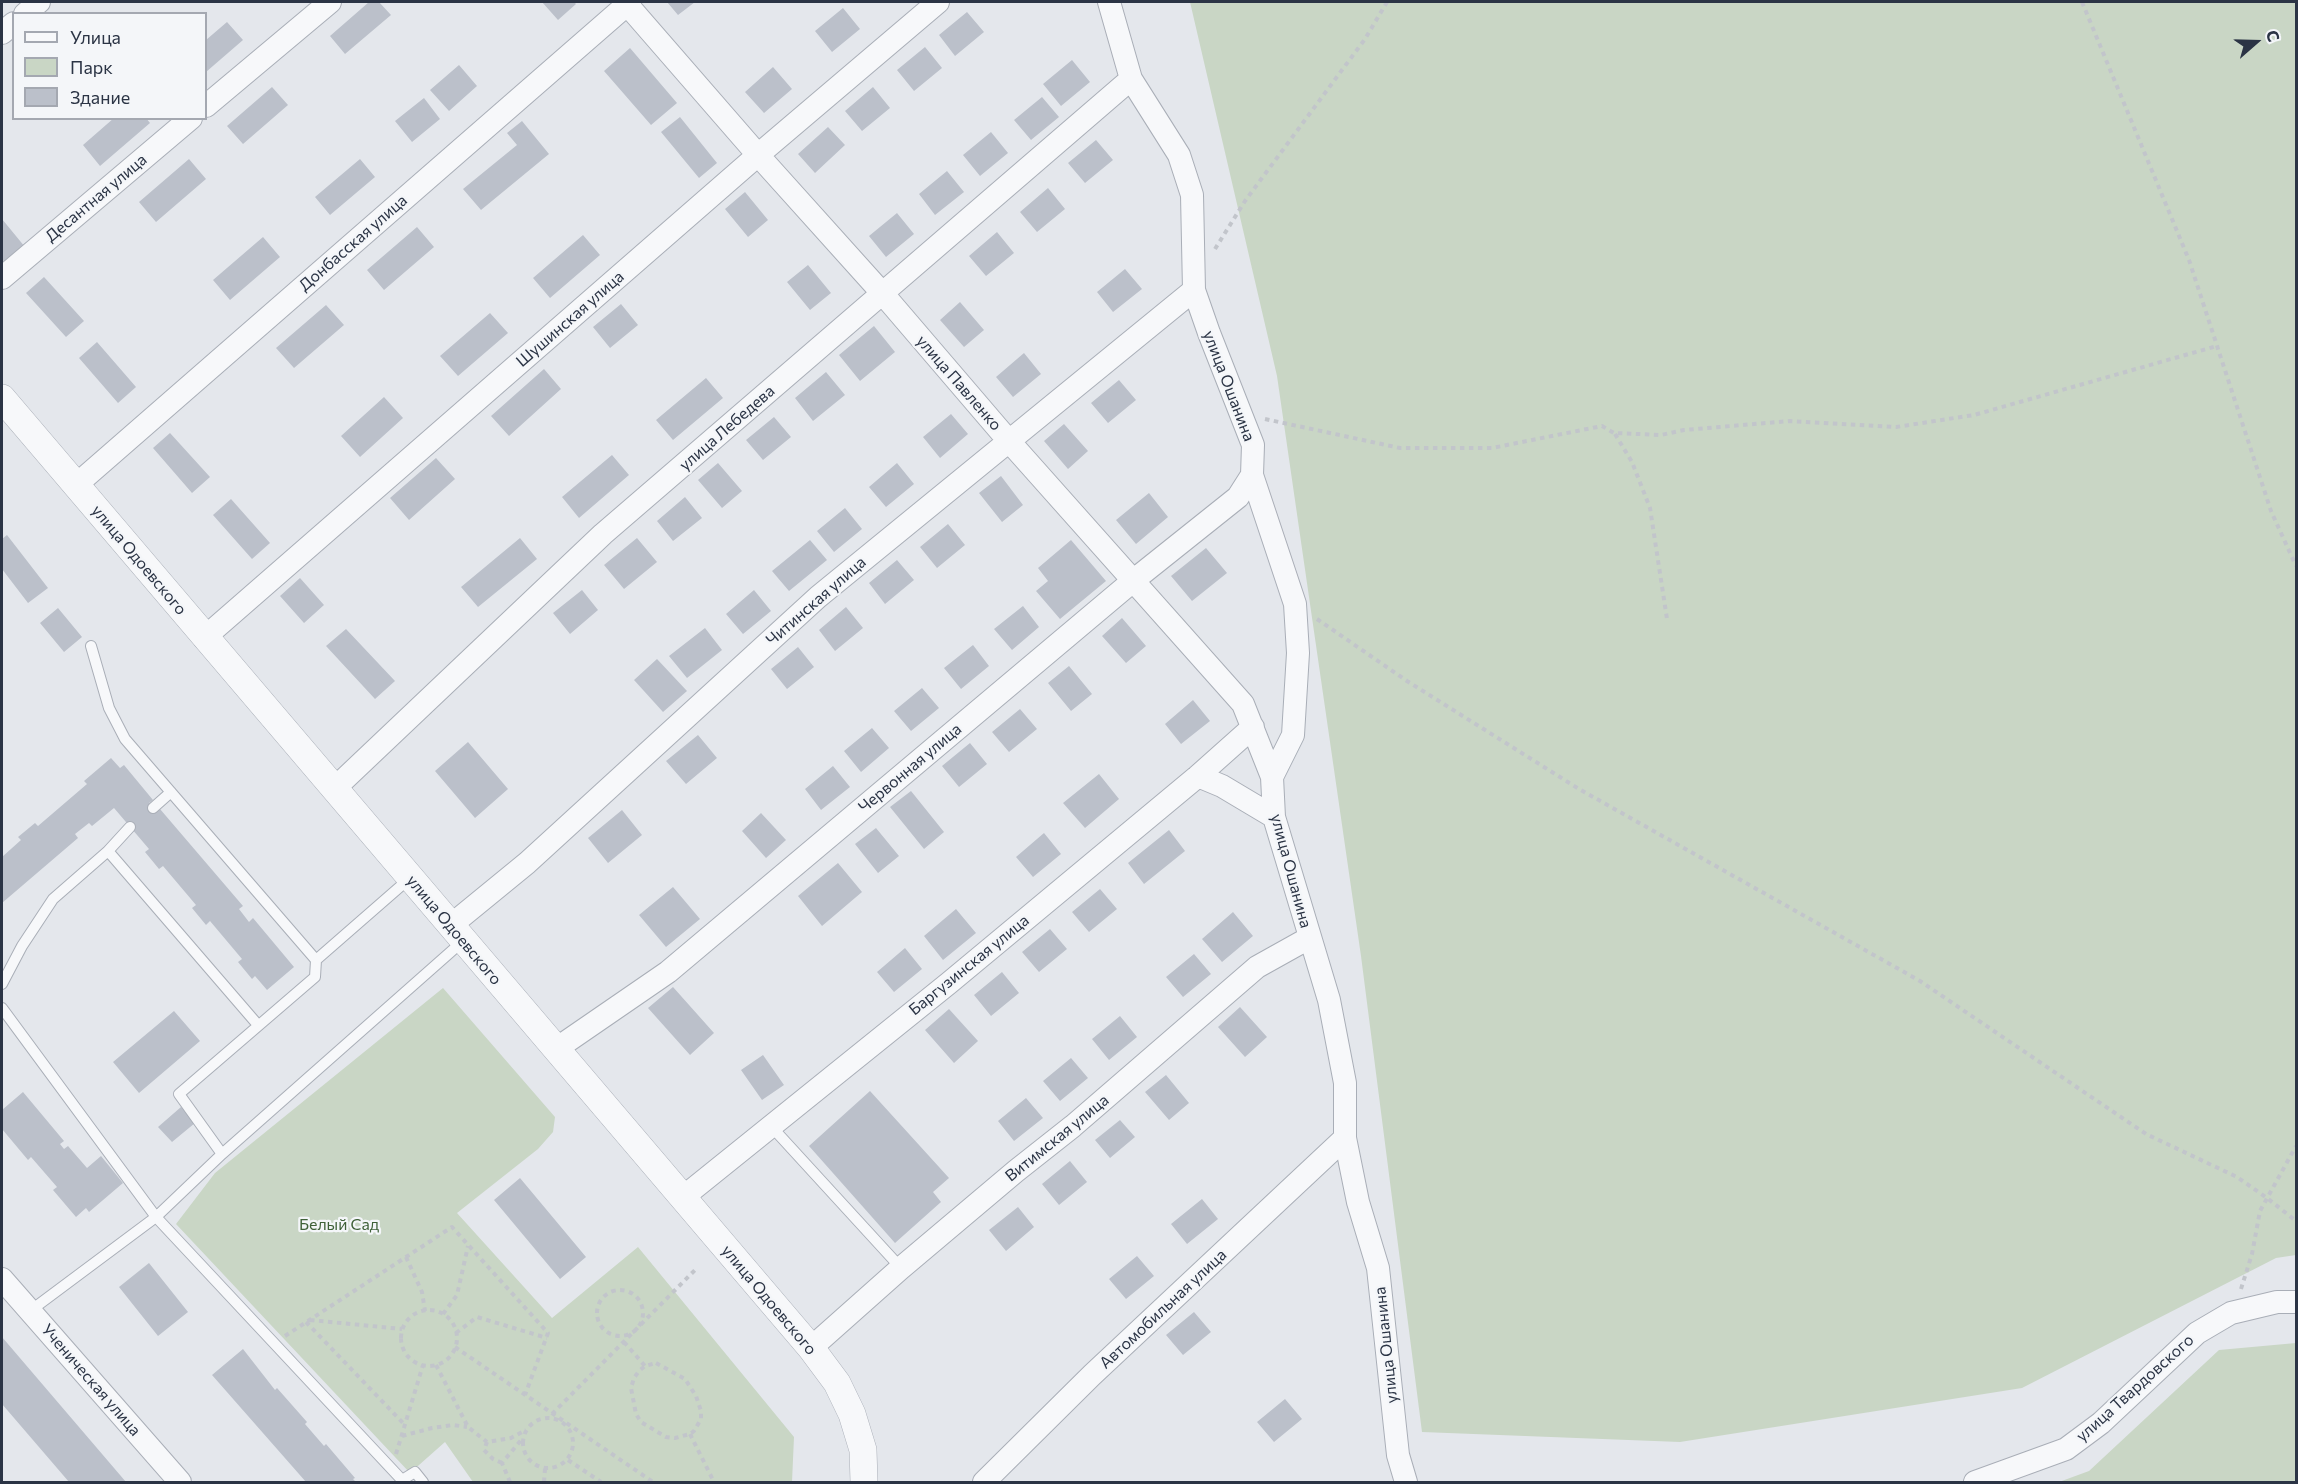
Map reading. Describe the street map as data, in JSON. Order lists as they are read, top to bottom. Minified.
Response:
{"streets":{"street":["Десантная улица","Донбасская улица","Шушинская улица","улица Павленко","улица Ошанина","улица Лебедева","улица Одоевского","Читинская улица","Червонная улица","Баргузинская улица","Витимская улица","Автомобильная улица","Ученическая улица","улица Твардовского"]},"crossings":[["Донбасская улица","улица Павленко"],["Донбасская улица","улица Одоевского"],["Шушинская улица","улица Павленко"],["Шушинская улица","улица Одоевского"],["улица Павленко","улица Ошанина"],["улица Павленко","улица Лебедева"],["улица Павленко","Читинская улица"],["улица Павленко","Червонная улица"],["улица Павленко","Баргузинская улица"],["улица Ошанина","улица Лебедева"],["улица Ошанина","Читинская улица"],["улица Ошанина","Червонная улица"],["улица Ошанина","Витимская улица"],["улица Ошанина","Автомобильная улица"],["улица Лебедева","улица Одоевского"],["улица Одоевского","Читинская улица"],["улица Одоевского","Червонная улица"],["улица Одоевского","Баргузинская улица"],["улица Одоевского","Витимская улица"]],"parks":["Белый Сад"],"legend":["Улица","Парк","Здание"],"north":"right"}
